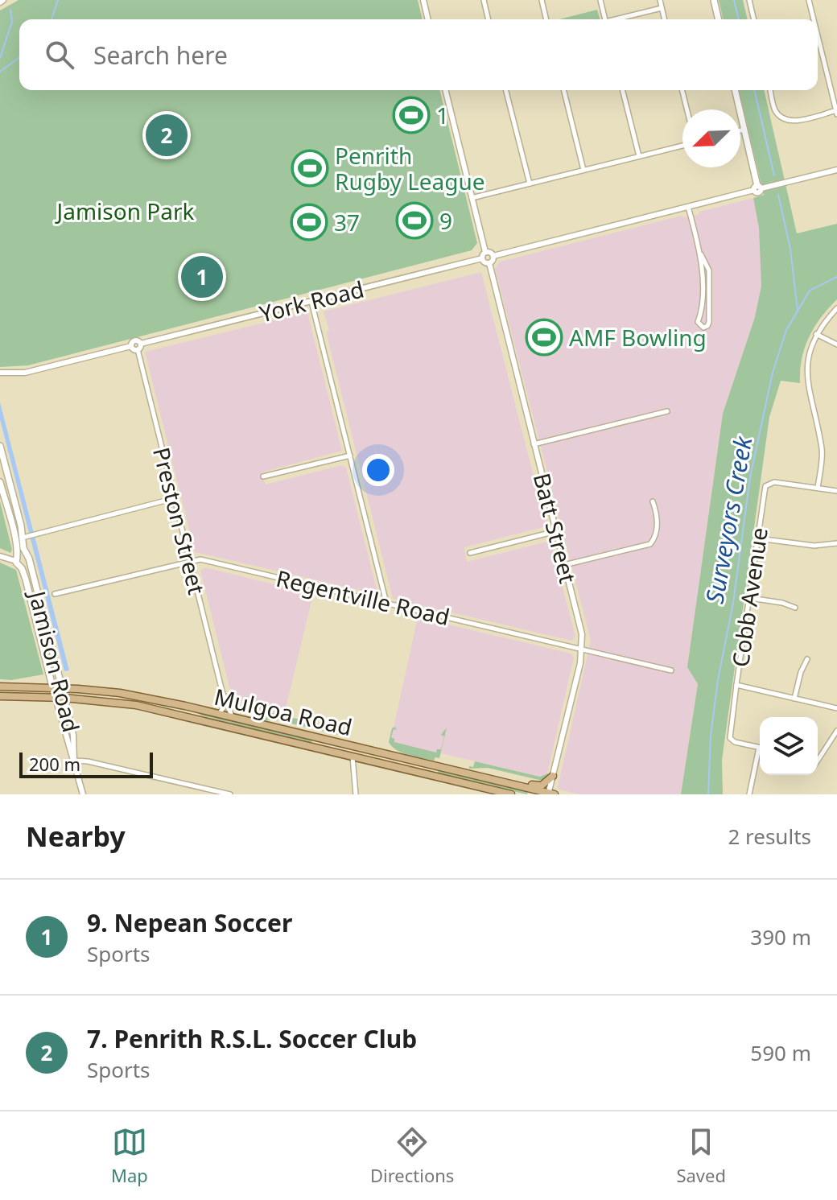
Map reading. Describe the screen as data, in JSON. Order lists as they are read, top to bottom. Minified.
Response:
{"streets":{"main road":["Jamison Road","Mulgoa Road"],"street":["York Road","Preston Street","Batt Street","Regentville Road","Cobb Avenue"]},"crossings":[["York Road","Preston Street"],["York Road","Batt Street"],["Preston Street","Regentville Road"],["Preston Street","Mulgoa Road"],["Batt Street","Regentville Road"],["Batt Street","Mulgoa Road"],["Jamison Road","Mulgoa Road"]],"water":["Surveyors Creek"],"parks":["Jamison Park"],"places":{"sports":["1","Penrith Rugby League","9","37","AMF Bowling"]},"scale_bar":"200 m","north":"bottom left","page":{"search":"Search here","pins":["2","1"],"scale":"200 m","heading":["Nearby","2 results"],"list":[{"mark":"1","name":"9. Nepean Soccer","note":"Sports","value":"390 m"},{"mark":"2","name":"7. Penrith R.S.L. Soccer Club","note":"Sports","value":"590 m"}],"nav":["Map","Directions","Saved"]}}
